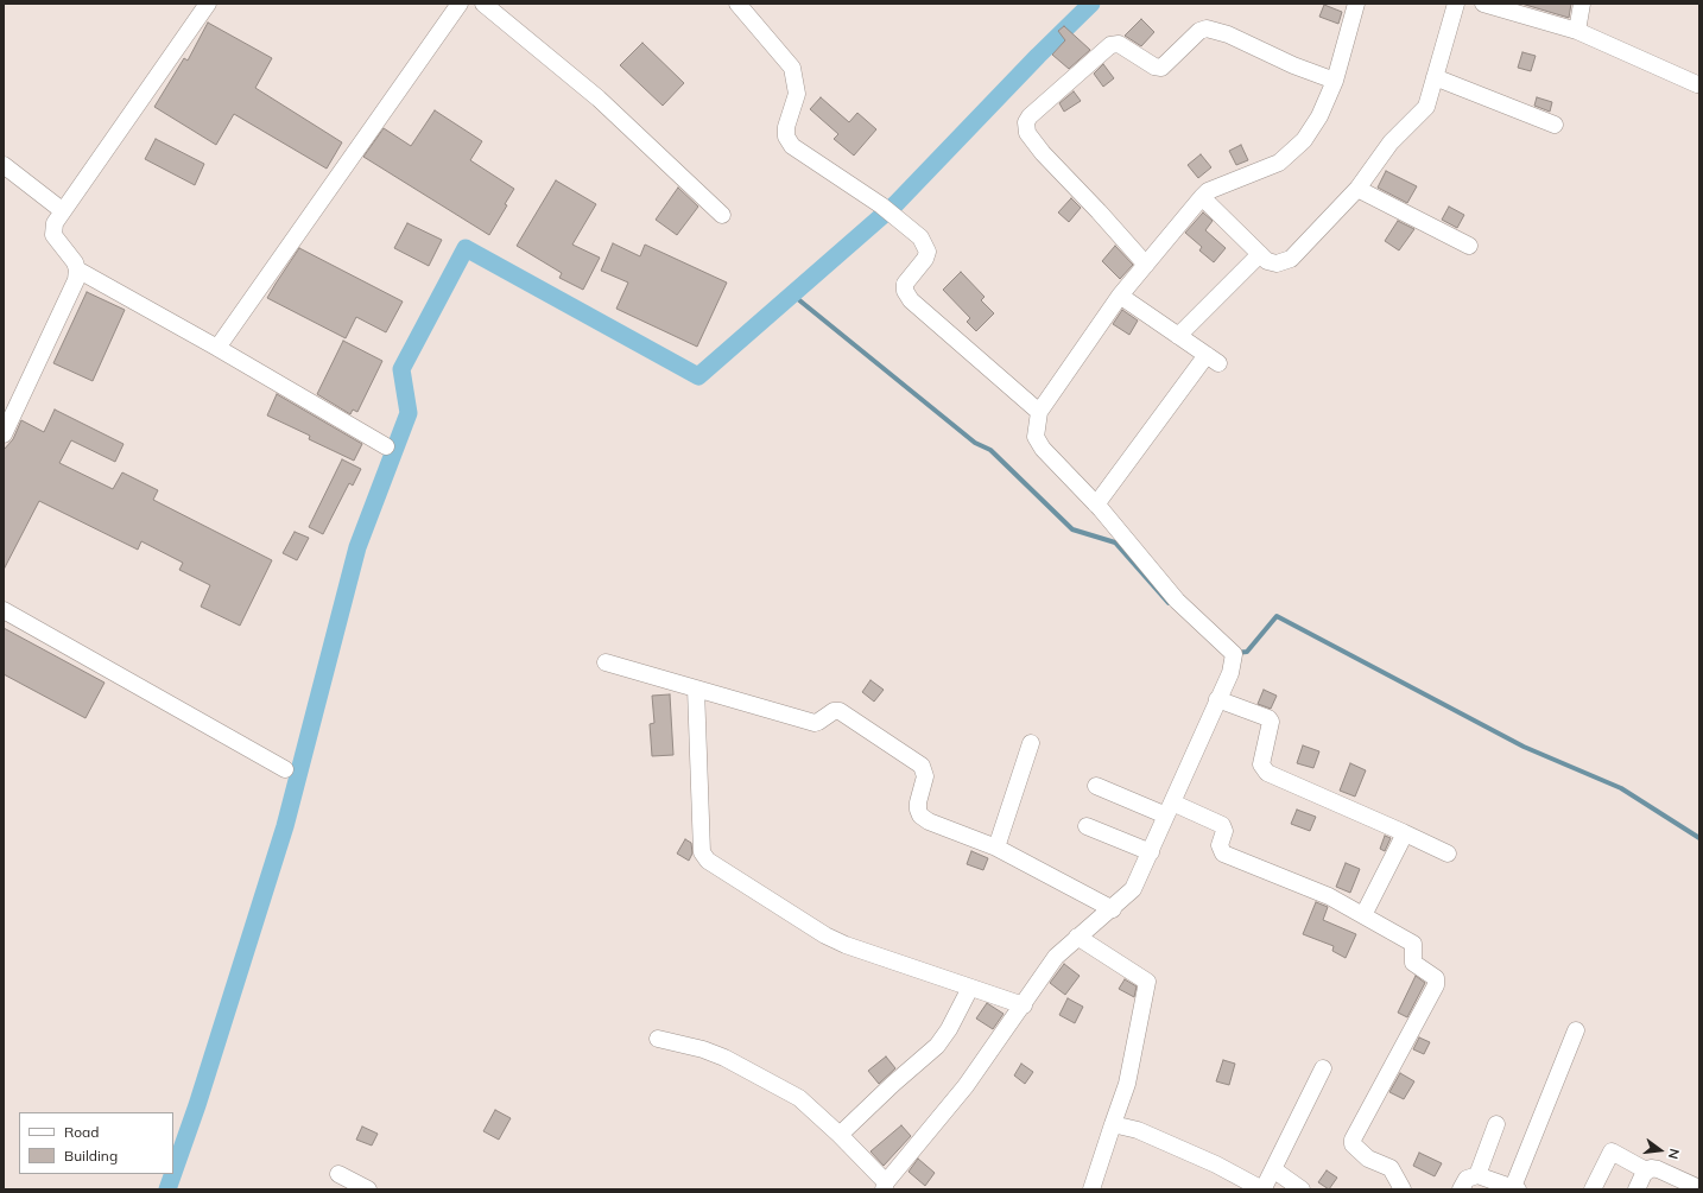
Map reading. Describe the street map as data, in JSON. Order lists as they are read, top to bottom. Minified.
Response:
{"legend":["Road","Building"],"north":"right"}
